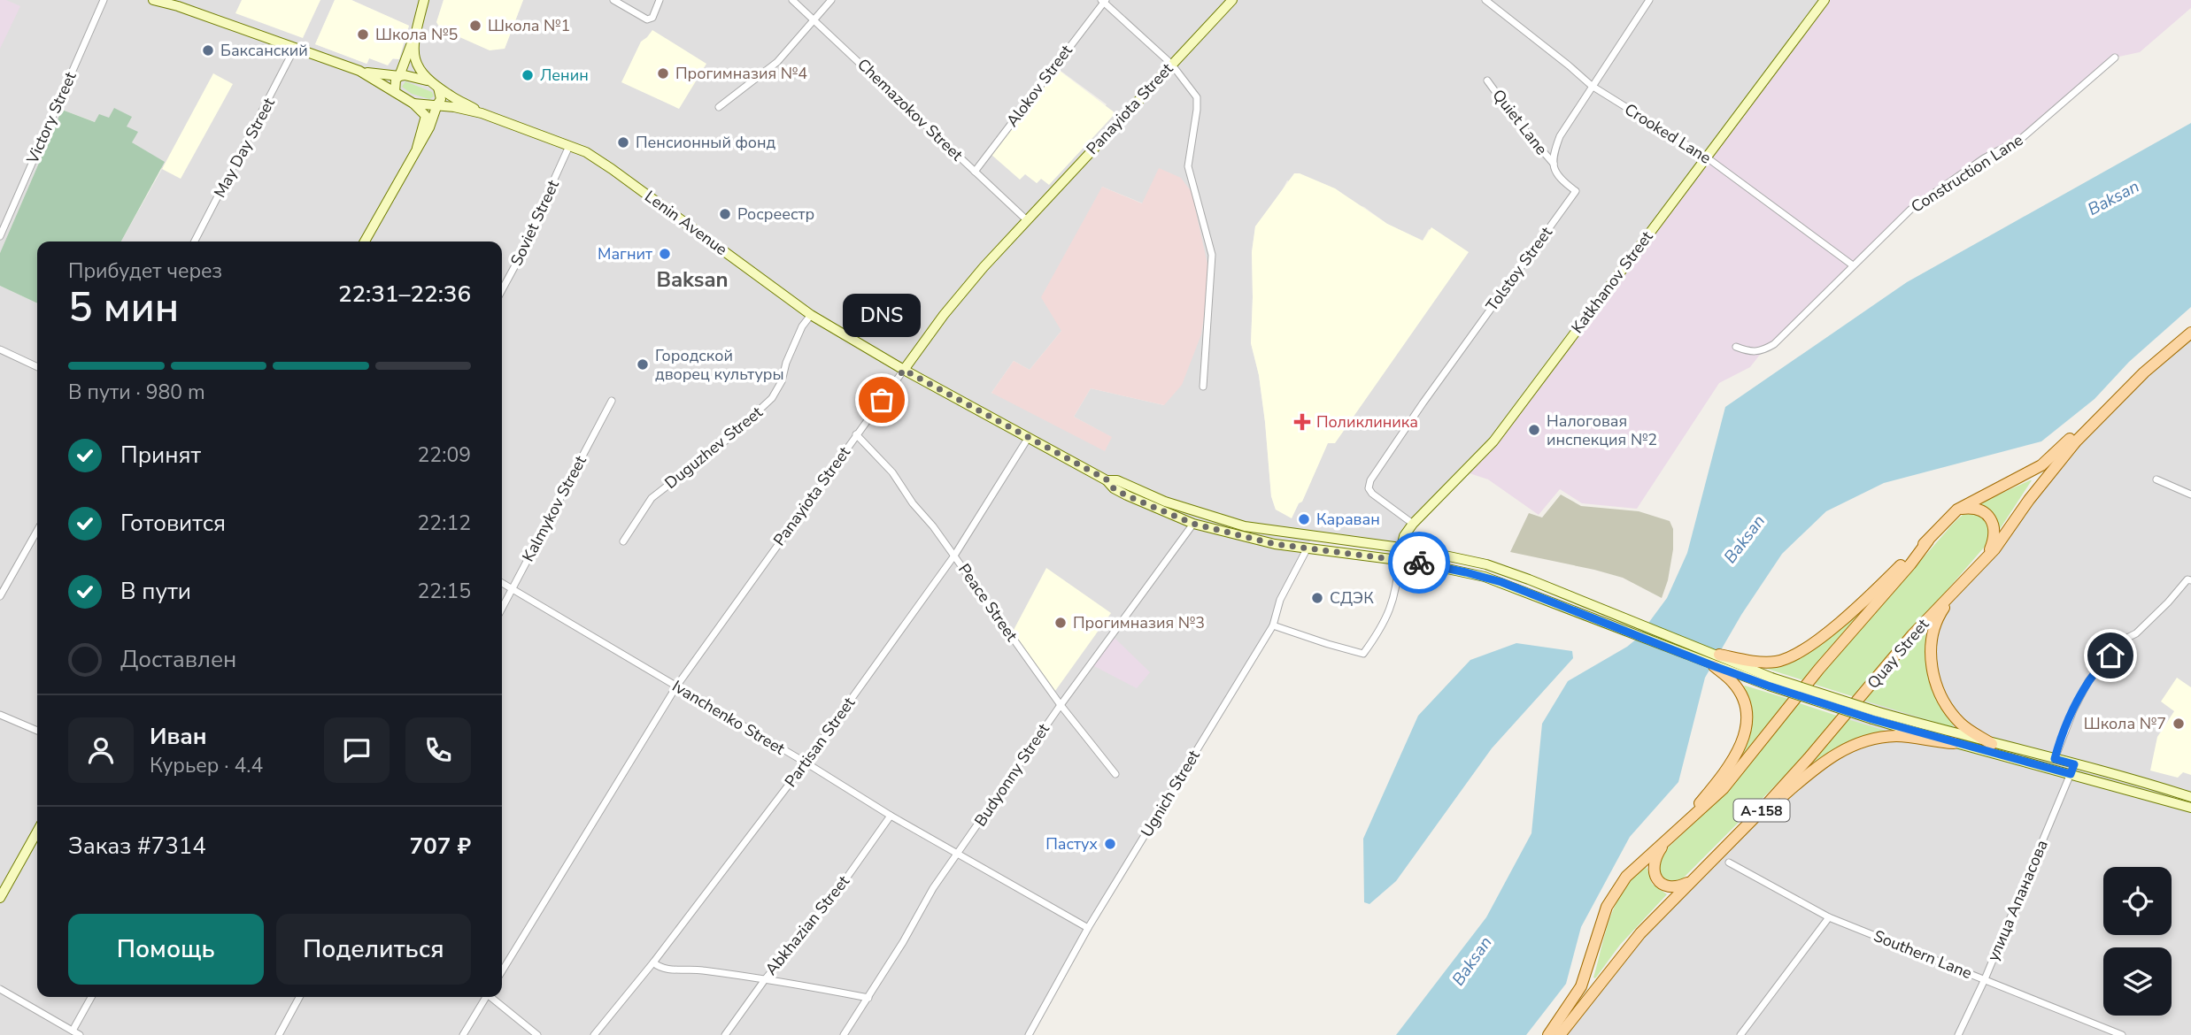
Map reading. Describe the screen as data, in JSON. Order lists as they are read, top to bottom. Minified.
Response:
{"streets":{"main road":["Panayiota Street","Lenin Avenue","Katkhanov Street","Quay Street","А-158"],"street":["Alokov Street","Chemazokov Street","Victory Street","Quiet Lane","Crooked Lane","May Day Street","Construction Lane","Soviet Street","Tolstoy Street","Duguzhev Street","Kalmykov Street","Peace Street","Ivanchenko Street","Partisan Street","Budyonny Street","Ugnich Street","улица Апанасова","Abkhazian Street","Southern Lane"]},"crossings":[["Alokov Street","Chemazokov Street"],["Panayiota Street","Chemazokov Street"],["Panayiota Street","Lenin Avenue"],["Panayiota Street","Peace Street"],["Panayiota Street","Ivanchenko Street"],["Quiet Lane","Tolstoy Street"],["Crooked Lane","Construction Lane"],["Crooked Lane","Katkhanov Street"],["Soviet Street","Lenin Avenue"],["Lenin Avenue","Katkhanov Street"],["Lenin Avenue","Duguzhev Street"],["Lenin Avenue","Partisan Street"],["Lenin Avenue","Budyonny Street"],["Lenin Avenue","Ugnich Street"],["Tolstoy Street","Katkhanov Street"],["Kalmykov Street","Ivanchenko Street"],["Peace Street","Partisan Street"],["Peace Street","Budyonny Street"],["Quay Street","А-158"],["Ivanchenko Street","Partisan Street"],["Ivanchenko Street","Budyonny Street"],["Ivanchenko Street","Ugnich Street"],["Ivanchenko Street","Abkhazian Street"],["улица Апанасова","Southern Lane"]],"districts":["Baksan"],"water":["Baksan"],"places":{"other":["Школа №1","Школа №5","Баксанский","Прогимназия №4","Ленин","Пенсионный фонд","Росреестр","Магнит","Городской дворец культуры","DNS","Налоговая инспекция №2","Караван","СДЭК","Прогимназия №3","Школа №7","Пастух"],"health":["Поликлиника"]},"page":{"heading":["5 мин","Прибудет через","22:31–22:36"],"panel":["Иван","Курьер · 4.4","Заказ #7314","707 ₽"],"bubble":"DNS","bar":"В пути · 980 m","list":[["Принят","22:09"],["Готовится","22:12"],["В пути","22:15"],"Доставлен"],"buttons":["Помощь","Поделиться"]}}
